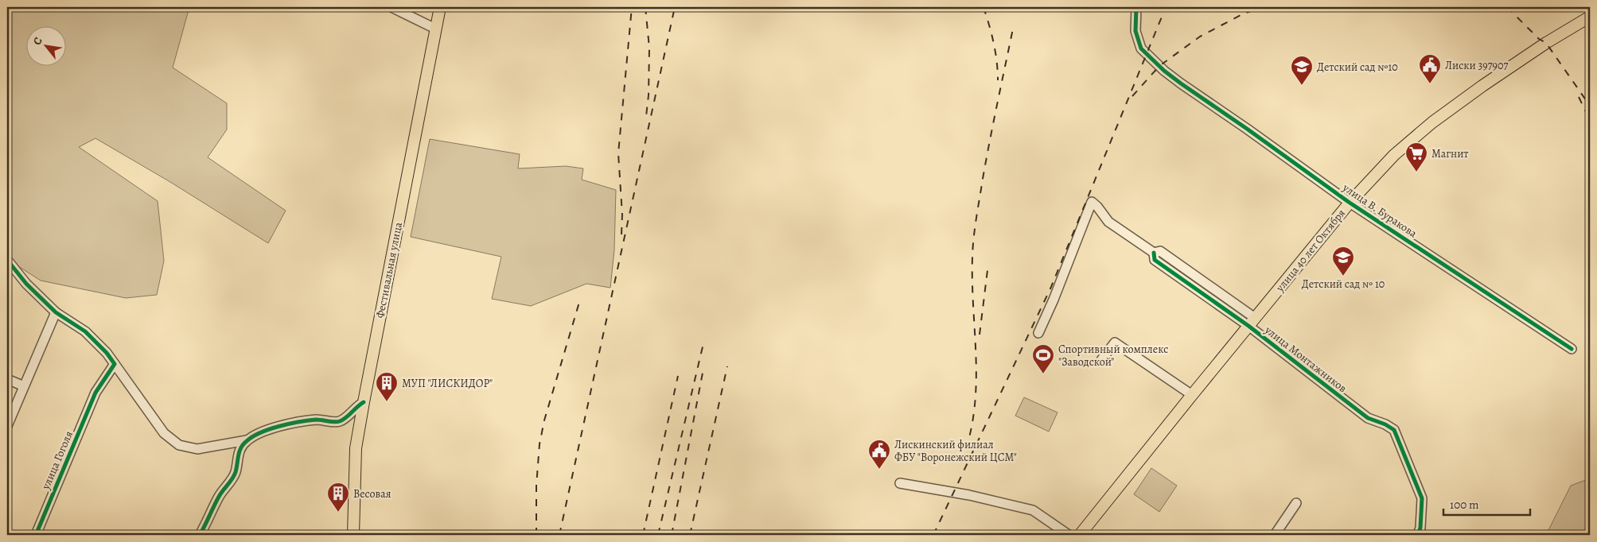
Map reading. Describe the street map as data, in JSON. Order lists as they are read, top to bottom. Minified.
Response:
{"streets":{"main road":["улица 40 лет Октября","Фестивальная улица"],"street":["улица В. Буракова","улица Монтажников","улица Гоголя"]},"crossings":[["улица В. Буракова","улица 40 лет Октября"],["улица 40 лет Октября","улица Монтажников"]],"places":{"public building":["Лиски 397907","Лискинский филиал ФБУ \"Воронежский ЦСМ\""],"school or university":["Детский сад №10","Детский сад № 10"],"supermarket":["Магнит"],"sports":["Спортивный комплекс \"Заводской\""],"building":["МУП \"ЛИСКИДОР\"","Весовая"]},"scale_bar":"100 m","north":"top left"}
